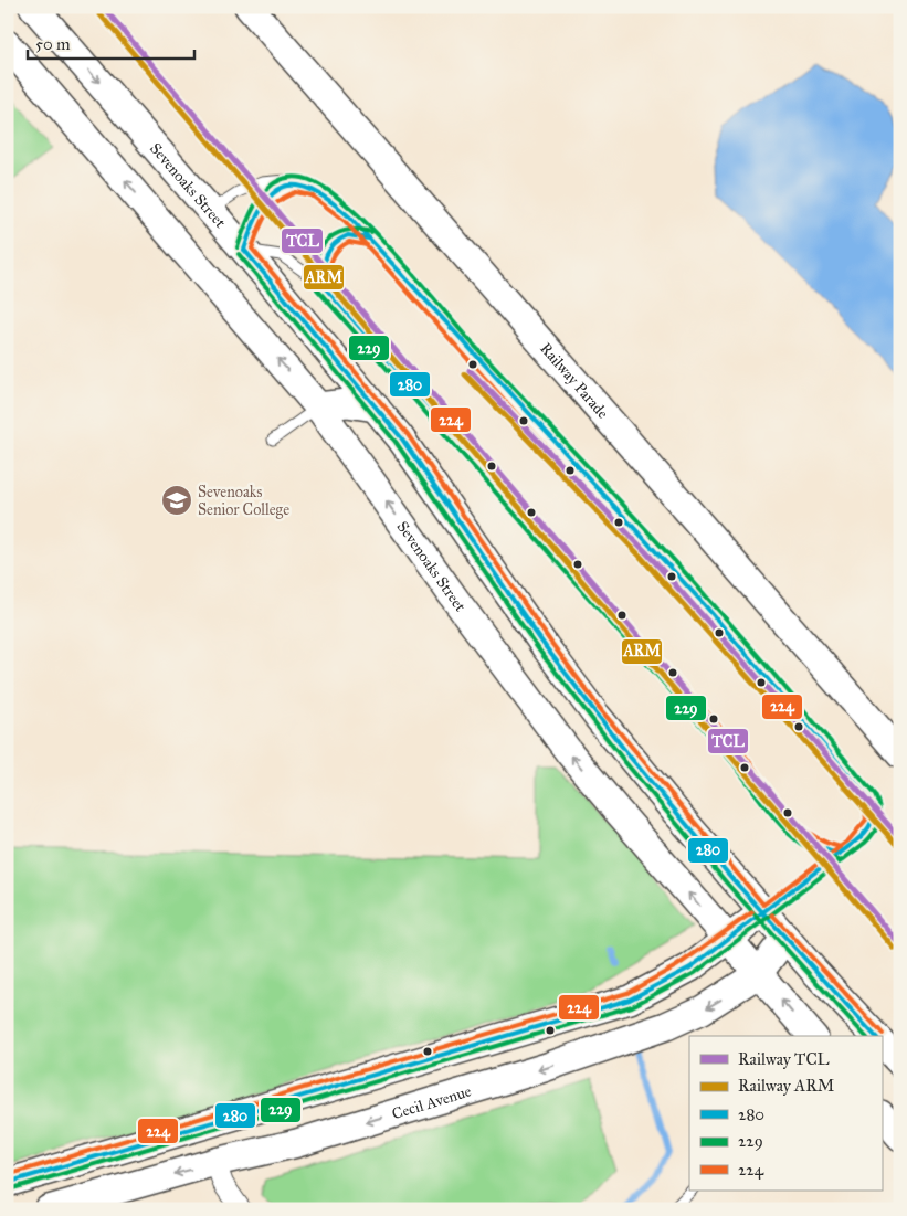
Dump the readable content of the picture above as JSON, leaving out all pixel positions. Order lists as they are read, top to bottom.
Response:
{
  "streets": {
    "main road": ["Sevenoaks Street", "Railway Parade", "Cecil Avenue"]
  },
  "crossings": [
    ["Sevenoaks Street", "Cecil Avenue"]
  ],
  "places": {
    "school or university": ["Sevenoaks Senior College"]
  },
  "lines": [
    "rail line TCL",
    "rail line ARM",
    "transit line 229",
    "transit line 280",
    "transit line 224"
  ],
  "legend": [
    "Railway TCL",
    "Railway ARM",
    "280",
    "229",
    "224"
  ],
  "scale_bar": "50 m"
}
